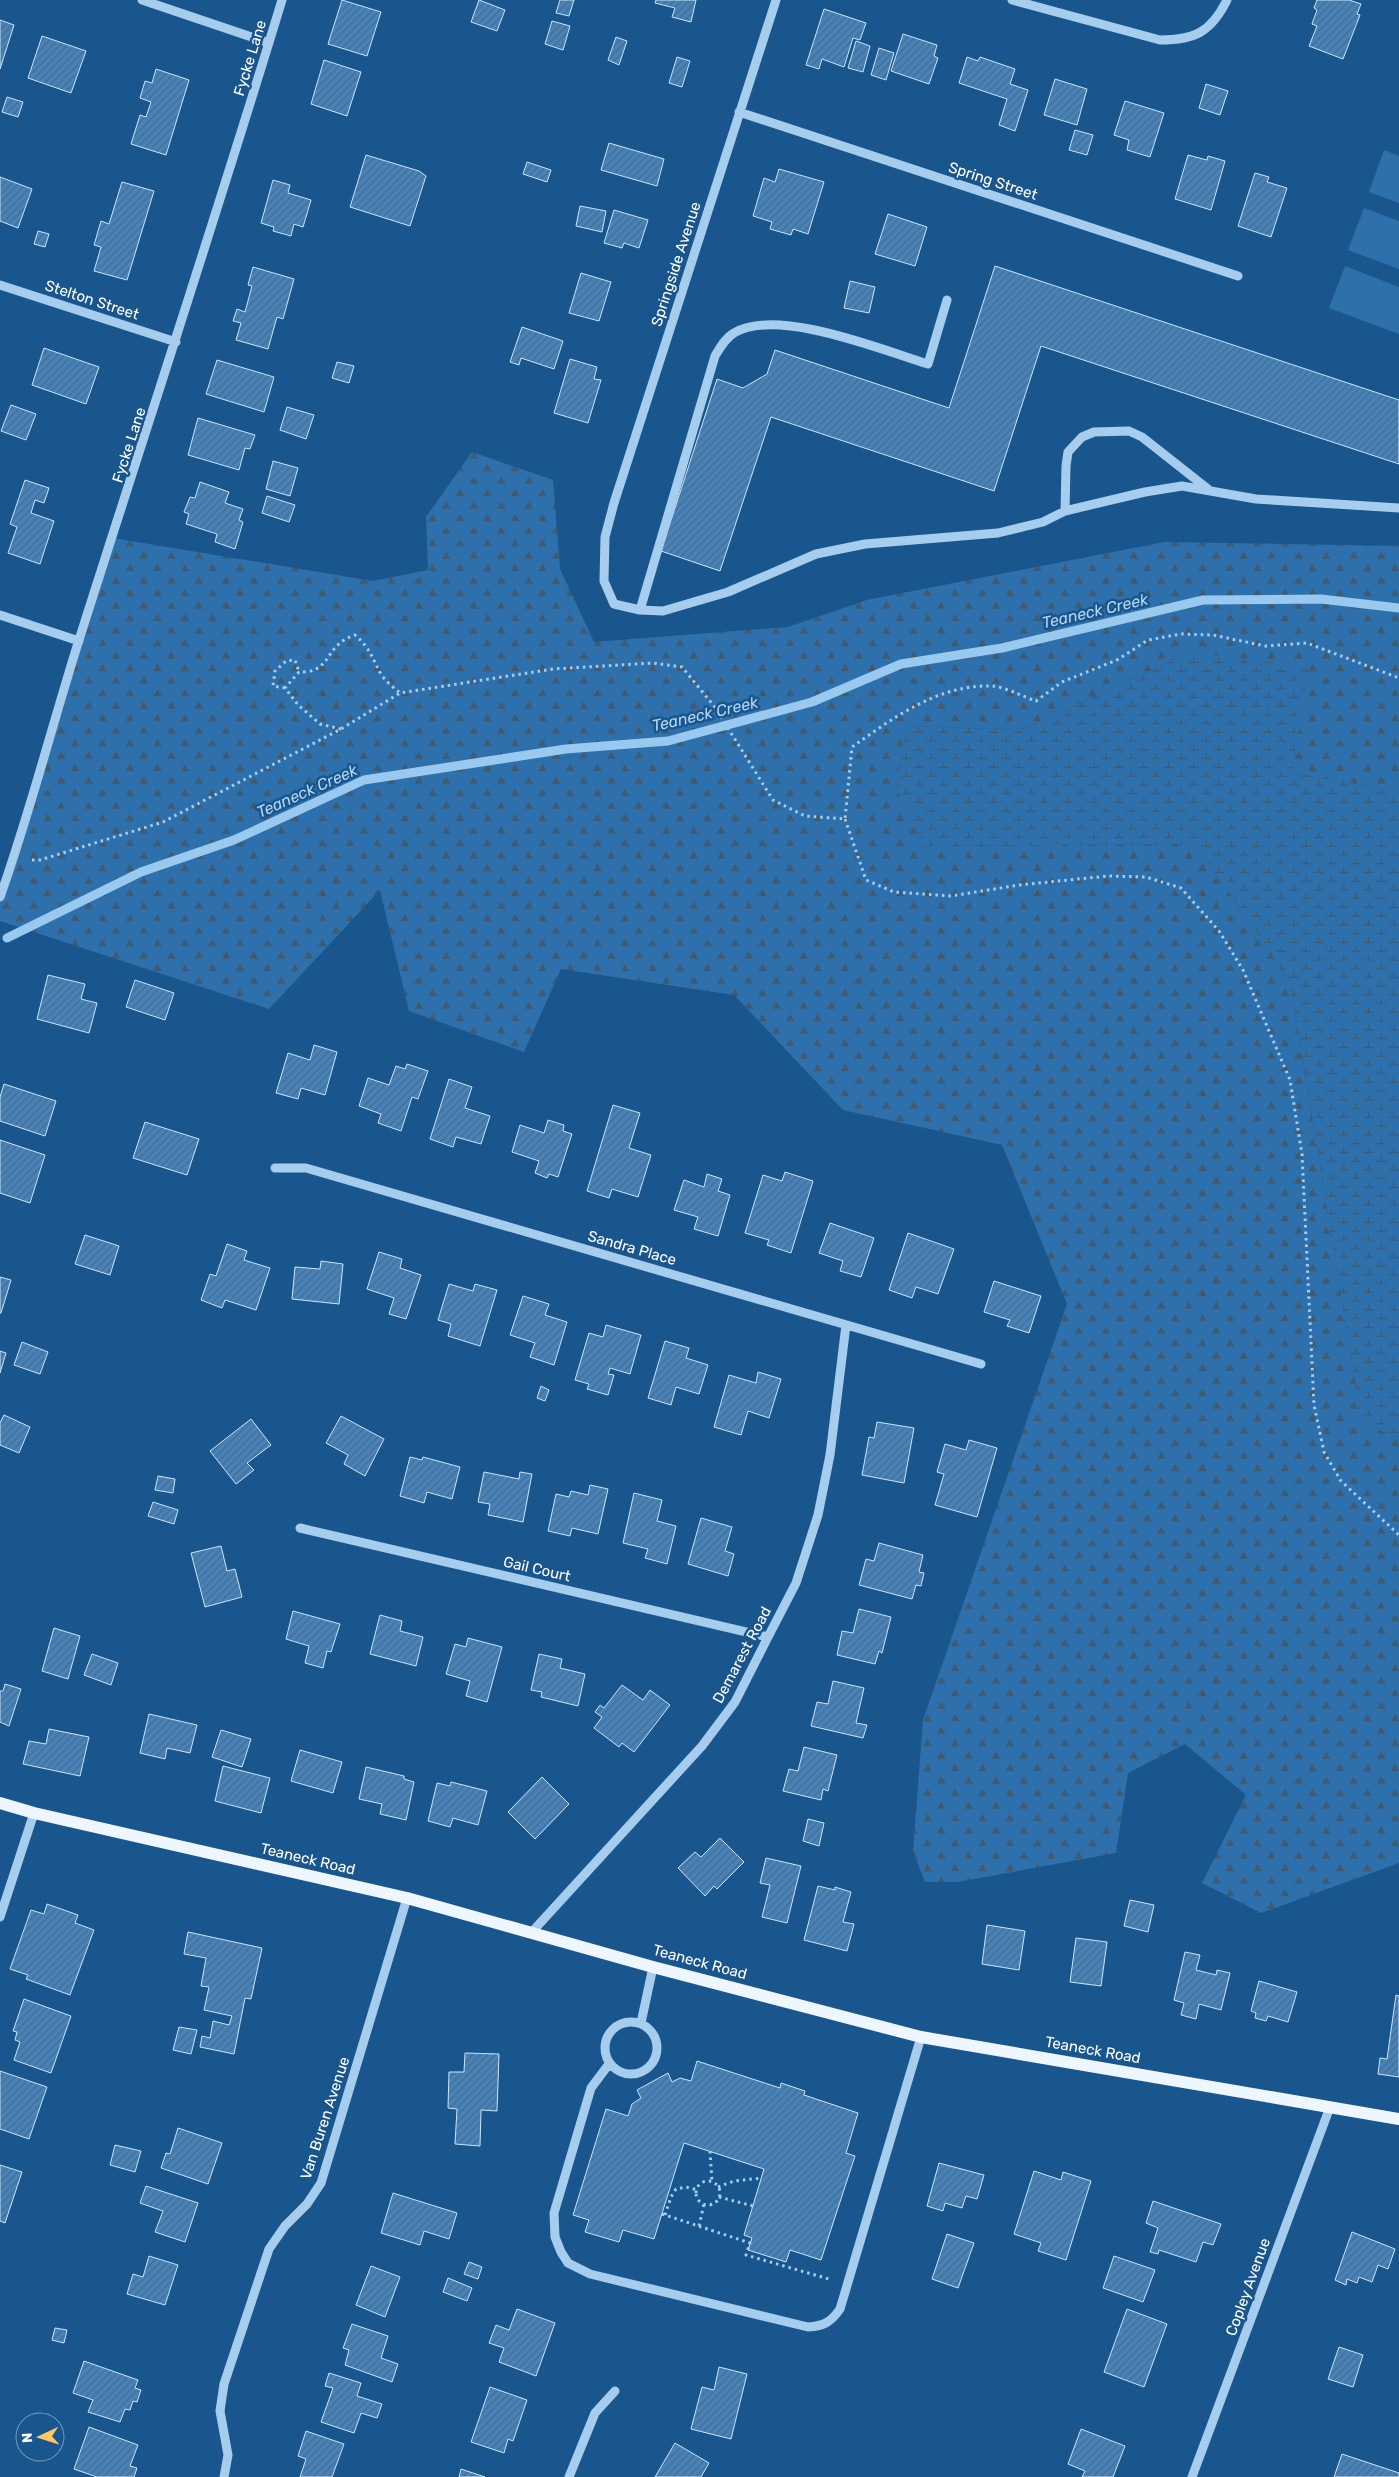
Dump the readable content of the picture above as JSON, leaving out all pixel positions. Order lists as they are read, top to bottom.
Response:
{
  "streets": {
    "main road": ["Teaneck Road"],
    "street": [
      "Fycke Lane",
      "Spring Street",
      "Springside Avenue",
      "Stelton Street",
      "Sandra Place",
      "Gail Court",
      "Demarest Road",
      "Van Buren Avenue",
      "Copley Avenue"
    ]
  },
  "crossings": [
    ["Fycke Lane", "Stelton Street"],
    ["Spring Street", "Springside Avenue"],
    ["Sandra Place", "Demarest Road"],
    ["Gail Court", "Demarest Road"],
    ["Demarest Road", "Teaneck Road"],
    ["Teaneck Road", "Van Buren Avenue"],
    ["Teaneck Road", "Copley Avenue"]
  ],
  "water": ["Teaneck Creek"],
  "north": "left"
}
